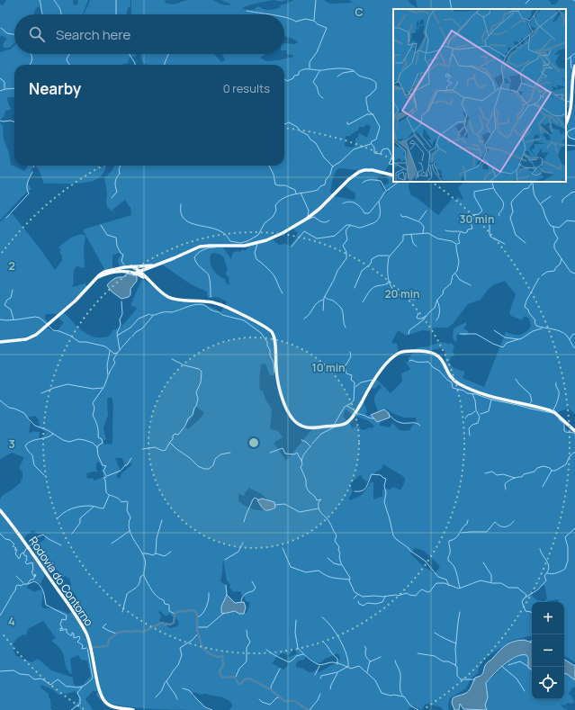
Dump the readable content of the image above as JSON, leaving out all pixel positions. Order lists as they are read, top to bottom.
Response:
{
  "streets": {
    "main road": ["Rodovia do Contorno"]
  },
  "page": {
    "search": "Search here",
    "heading": ["Nearby", "0 results"],
    "map_buttons": ["+", "−"]
  },
  "grid": {
    "columns": ["C"],
    "rows": ["2", "3", "4"]
  },
  "rings": ["30 min", "20 min", "10 min"]
}
